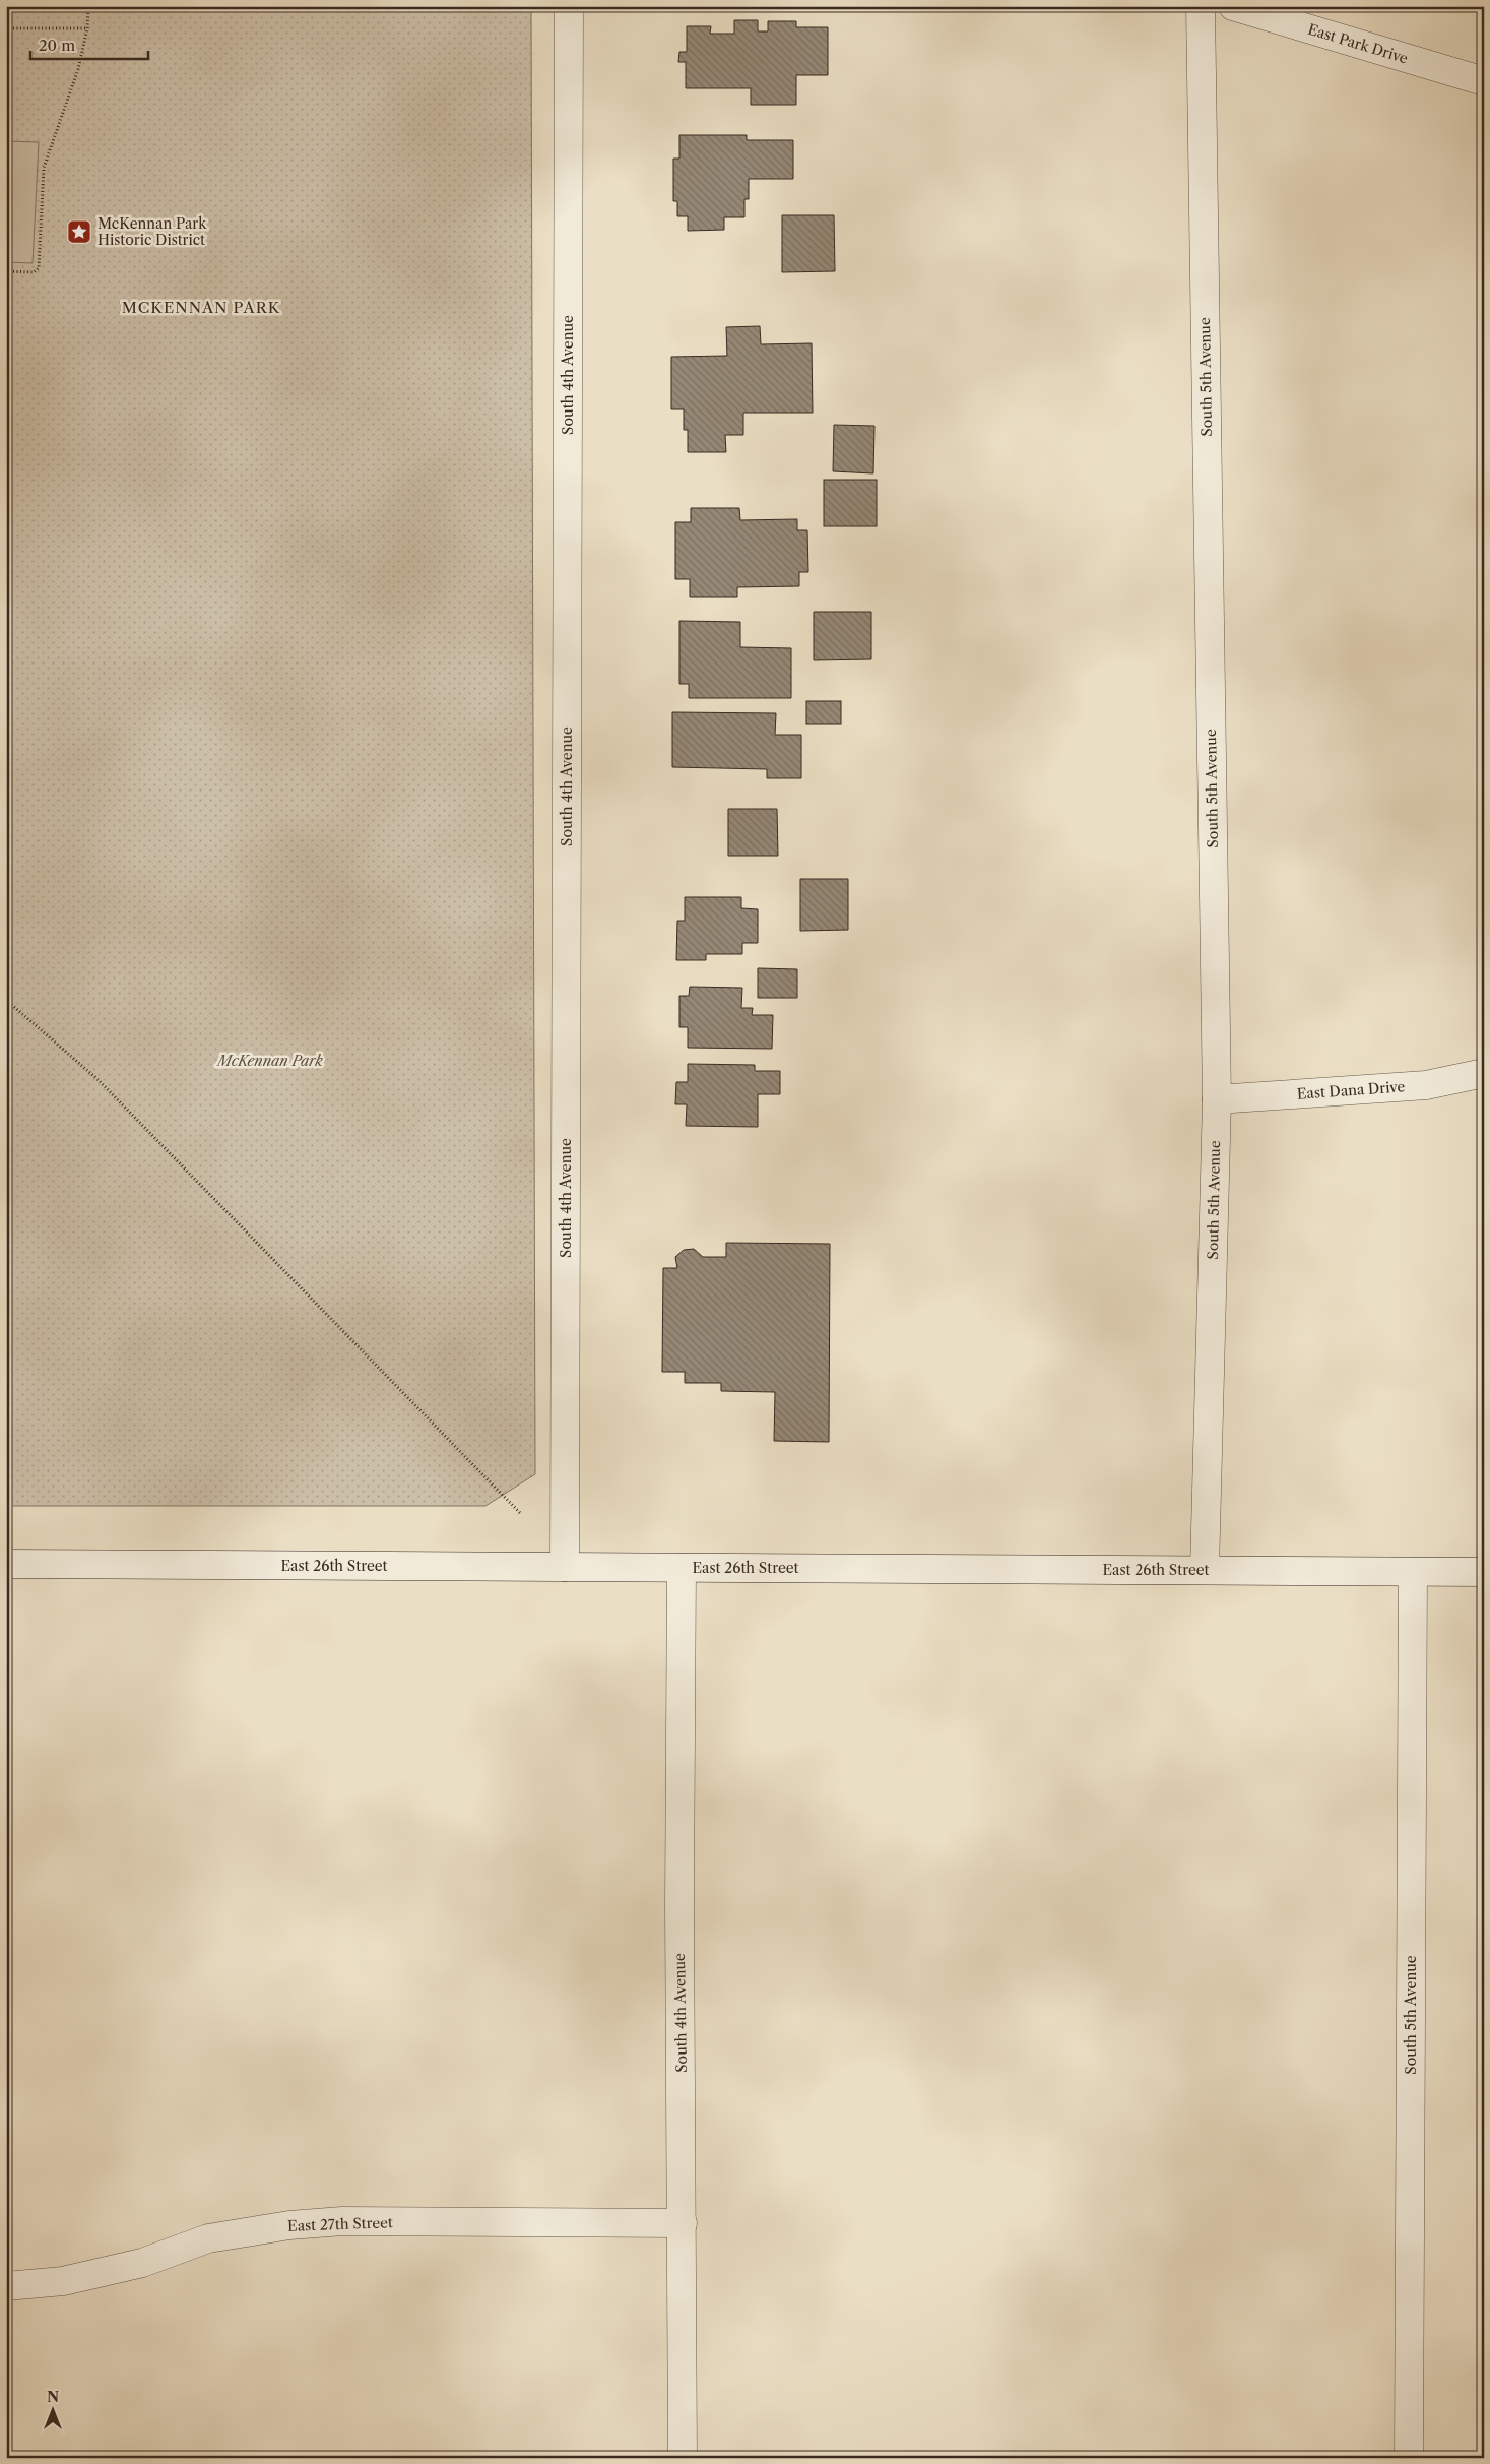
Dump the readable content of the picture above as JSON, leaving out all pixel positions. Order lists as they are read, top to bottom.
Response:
{
  "streets": {
    "street": [
      "East Park Drive",
      "South 4th Avenue",
      "South 5th Avenue",
      "East Dana Drive",
      "East 26th Street",
      "East 27th Street"
    ]
  },
  "crossings": [
    ["South 4th Avenue", "East 26th Street"],
    ["South 4th Avenue", "East 27th Street"],
    ["South 5th Avenue", "East Dana Drive"],
    ["South 5th Avenue", "East 26th Street"]
  ],
  "districts": ["MCKENNAN PARK"],
  "parks": ["McKennan Park"],
  "places": {
    "place": ["McKennan Park Historic District"]
  },
  "scale_bar": "20 m",
  "north": "top"
}
